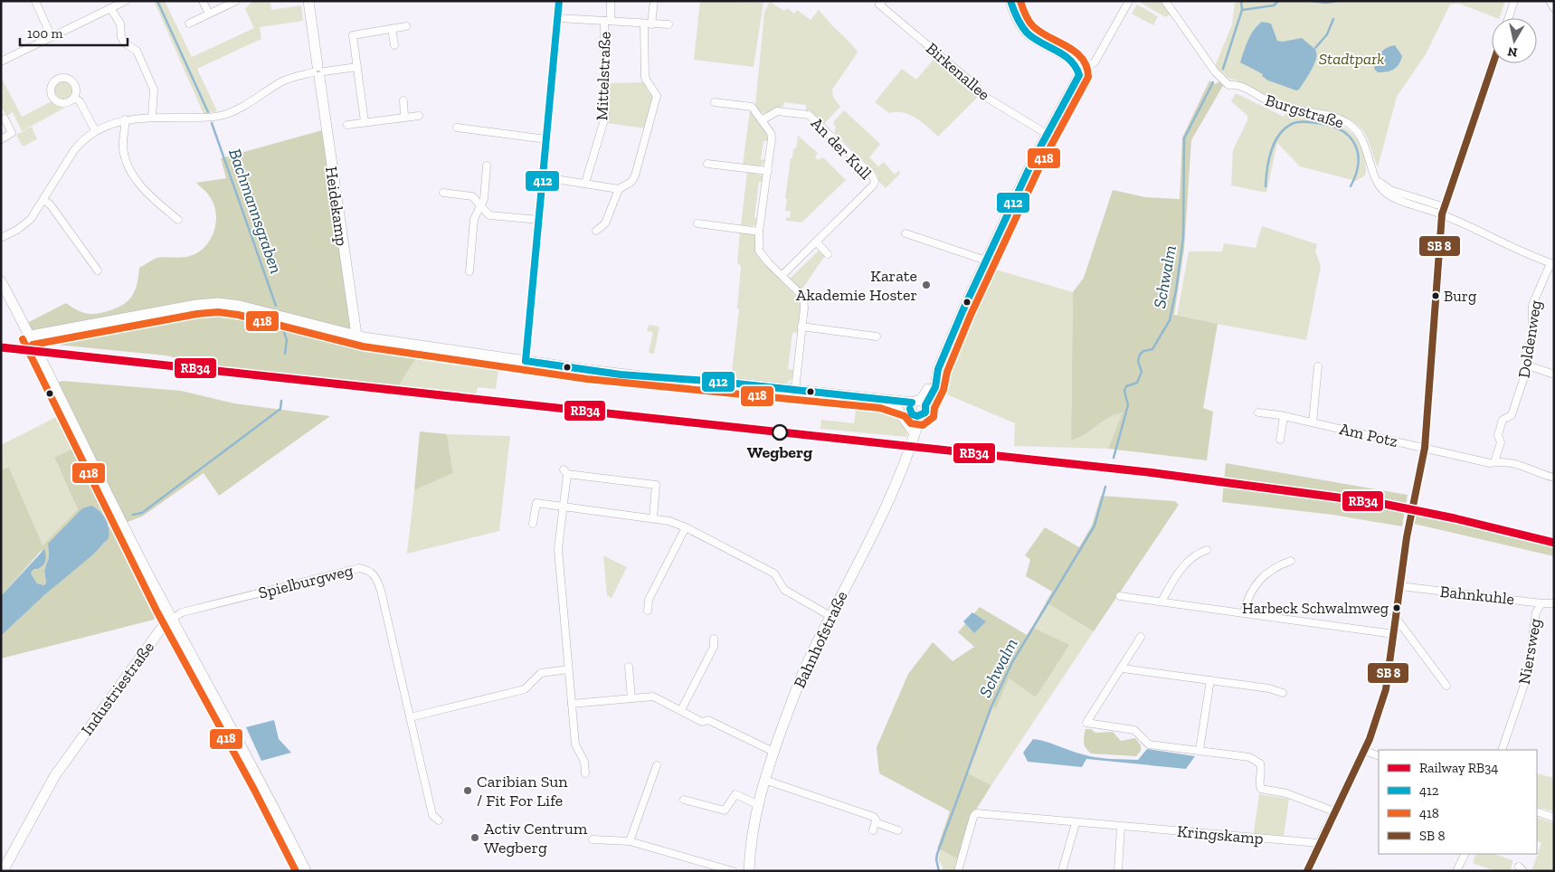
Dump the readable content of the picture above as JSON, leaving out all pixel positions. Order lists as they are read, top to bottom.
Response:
{
  "streets": {
    "street": [
      "Birkenallee",
      "Mittelstraße",
      "Burgstraße",
      "An der Kull",
      "Heidekamp",
      "Doldenweg",
      "Am Potz",
      "Spielburgweg",
      "Bahnkuhle",
      "Bahnhofstraße",
      "Niersweg",
      "Industriestraße",
      "Kringskamp"
    ]
  },
  "crossings": [
    ["Birkenallee", "Bahnhofstraße"],
    ["Burgstraße", "Doldenweg"],
    ["Doldenweg", "Am Potz"],
    ["Spielburgweg", "Industriestraße"],
    ["Bahnkuhle", "Niersweg"]
  ],
  "water": ["Bachmannsgraben", "Schwalm"],
  "parks": ["Stadtpark"],
  "places": [
    "Karate Akademie Hoster",
    "Burg",
    "Wegberg",
    "Harbeck Schwalmweg",
    "Caribian Sun / Fit For Life",
    "Activ Centrum Wegberg"
  ],
  "lines": ["transit line 412", "transit line 418", "rail line RB34"],
  "legend": [
    "Railway RB34",
    "412",
    "418",
    "SB 8"
  ],
  "scale_bar": "100 m",
  "north": "bottom"
}
